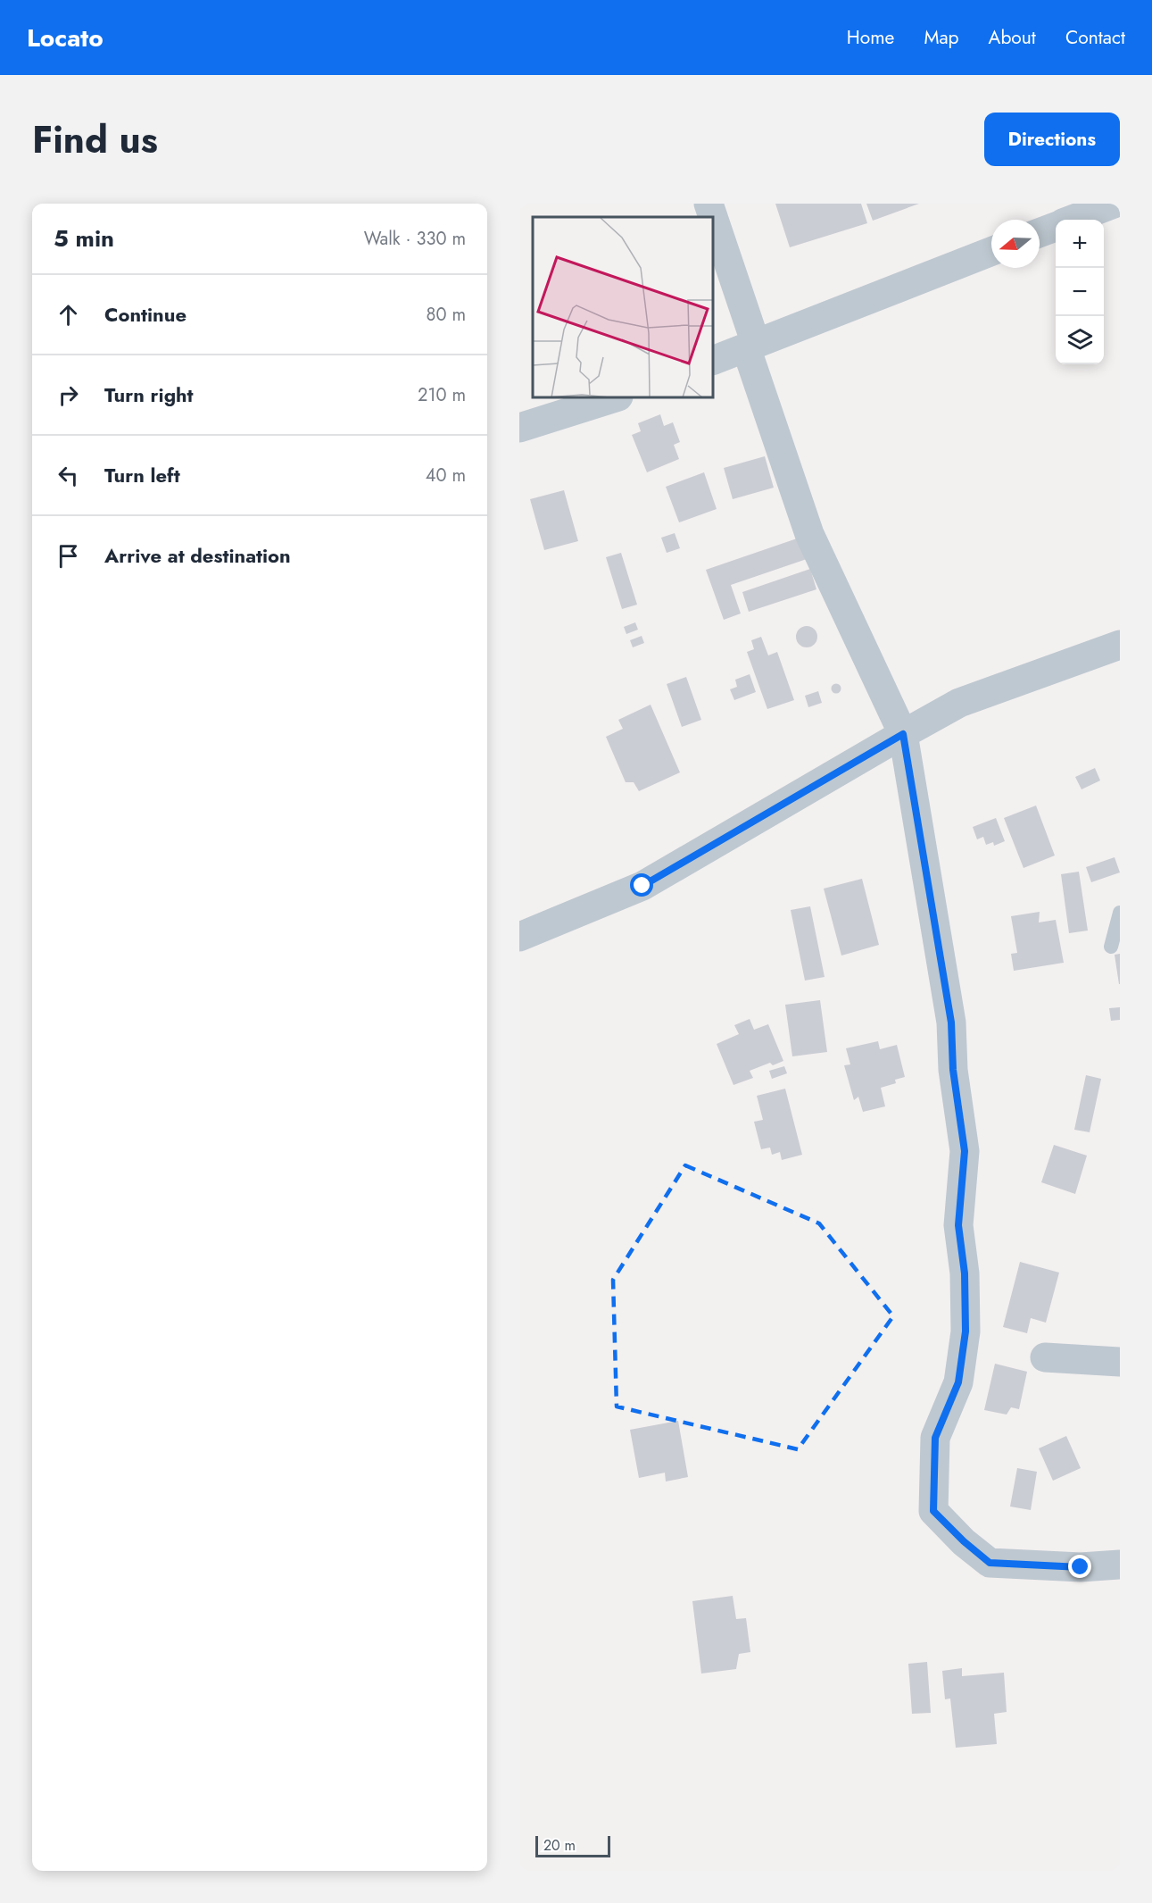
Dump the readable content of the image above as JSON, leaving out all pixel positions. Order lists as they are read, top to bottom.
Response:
{
  "scale_bar": "20 m",
  "north": "left",
  "page": {
    "header": "Locato",
    "nav": [
      "Home",
      "Map",
      "About",
      "Contact"
    ],
    "title": "Find us",
    "buttons": "Directions",
    "heading": ["5 min", "Walk · 330 m"],
    "map_buttons": ["+", "−"],
    "list": [
      ["Continue", "80 m"],
      ["Turn right", "210 m"],
      ["Turn left", "40 m"],
      "Arrive at destination"
    ],
    "scale": "20 m"
  }
}
